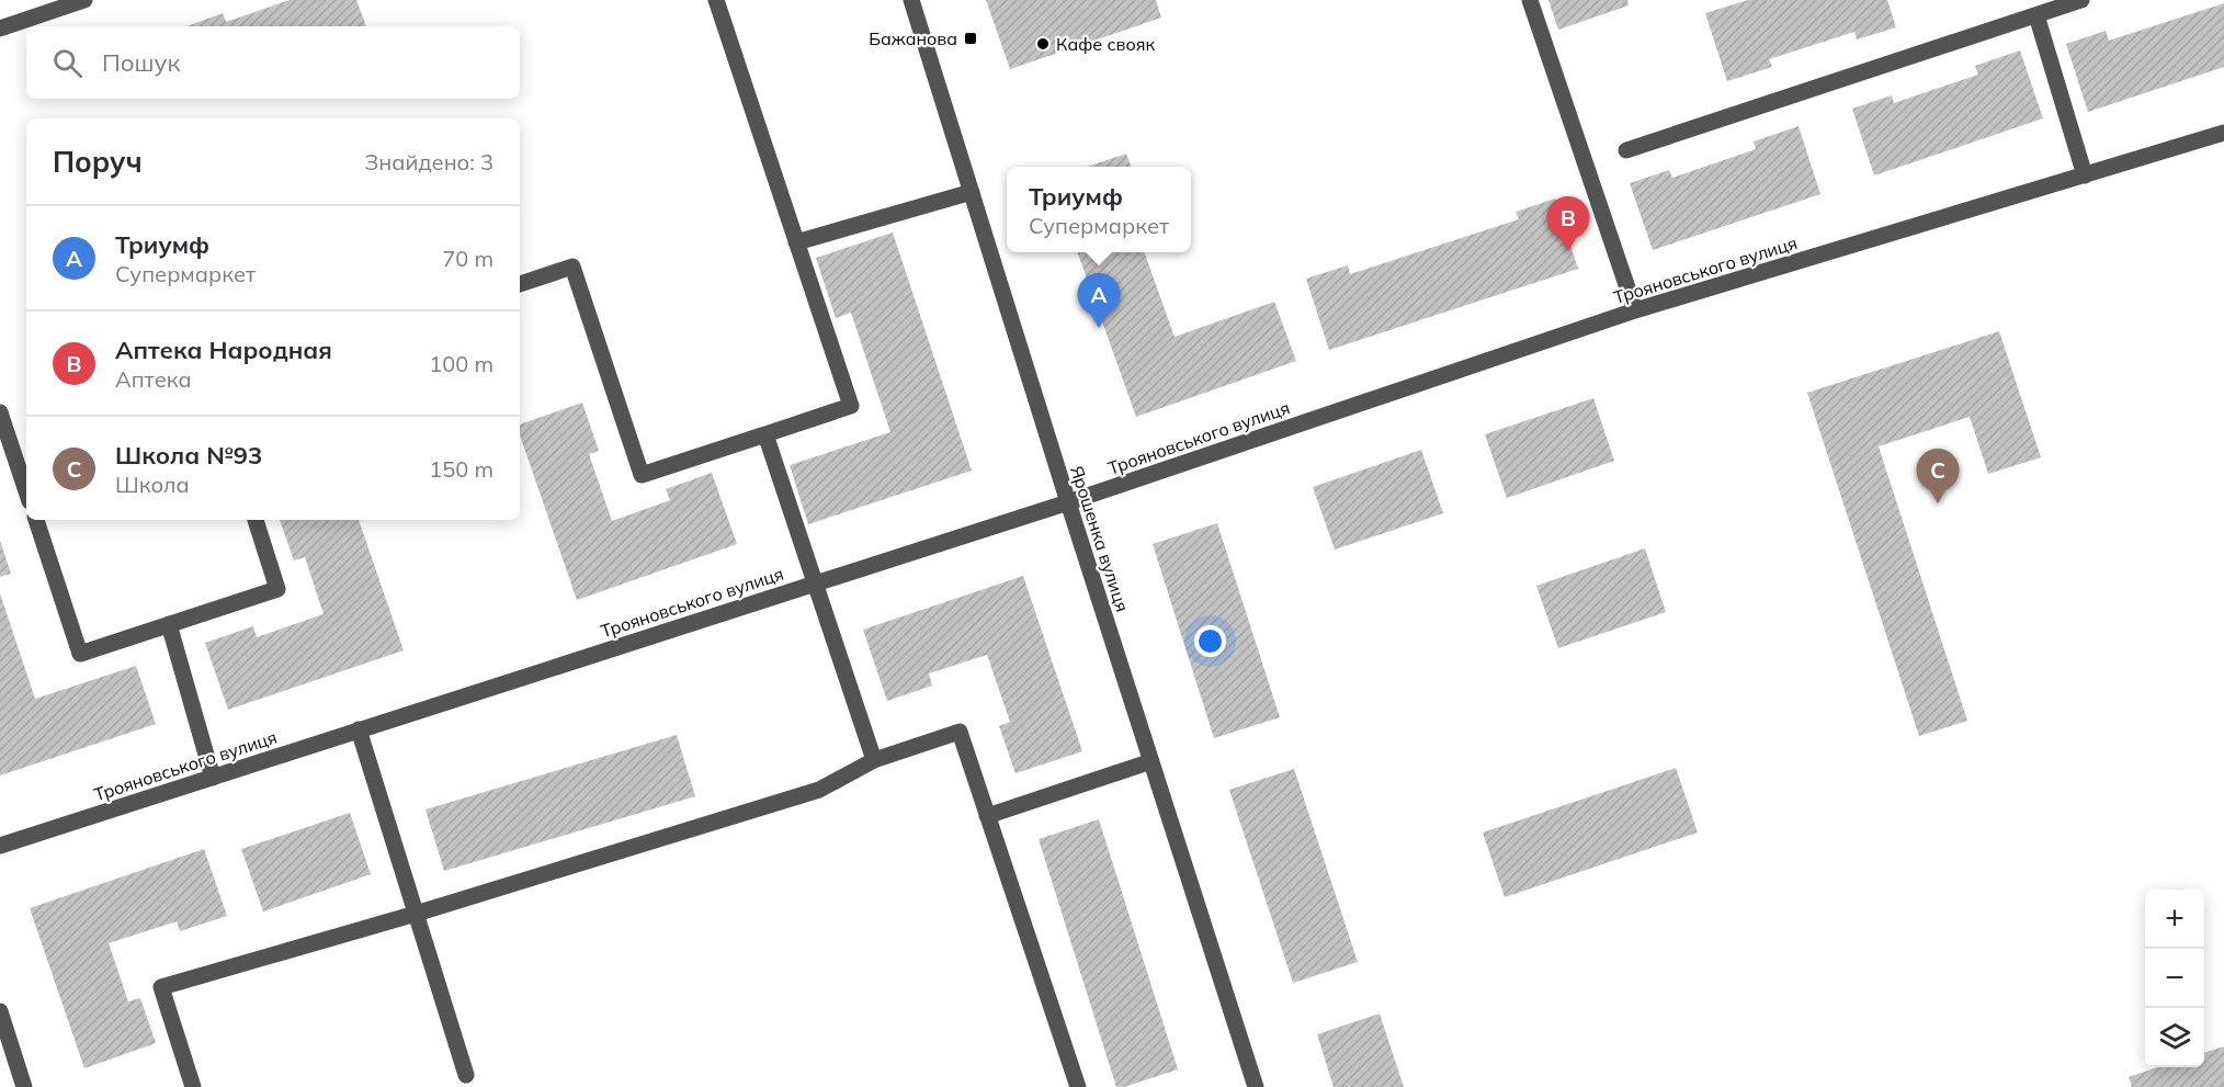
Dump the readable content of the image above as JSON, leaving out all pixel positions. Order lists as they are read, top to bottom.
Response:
{
  "streets": {
    "street": ["Трояновського вулиця", "Ярошенка вулиця"]
  },
  "crossings": [
    ["Трояновського вулиця", "Ярошенка вулиця"]
  ],
  "places": {
    "transit": ["Бажанова"],
    "other": ["Кафе свояк"]
  },
  "page": {
    "search": "Пошук",
    "heading": ["Поруч", "Знайдено: 3"],
    "popup": ["Триумф", "Супермаркет"],
    "pins": ["B", "A", "C"],
    "list": [
      {
        "mark": "A",
        "name": "Триумф",
        "note": "Супермаркет",
        "value": "70 m"
      },
      {
        "mark": "B",
        "name": "Аптека Народная",
        "note": "Аптека",
        "value": "100 m"
      },
      {
        "mark": "C",
        "name": "Школа №93",
        "note": "Школа",
        "value": "150 m"
      }
    ],
    "map_buttons": ["+", "−"]
  }
}
